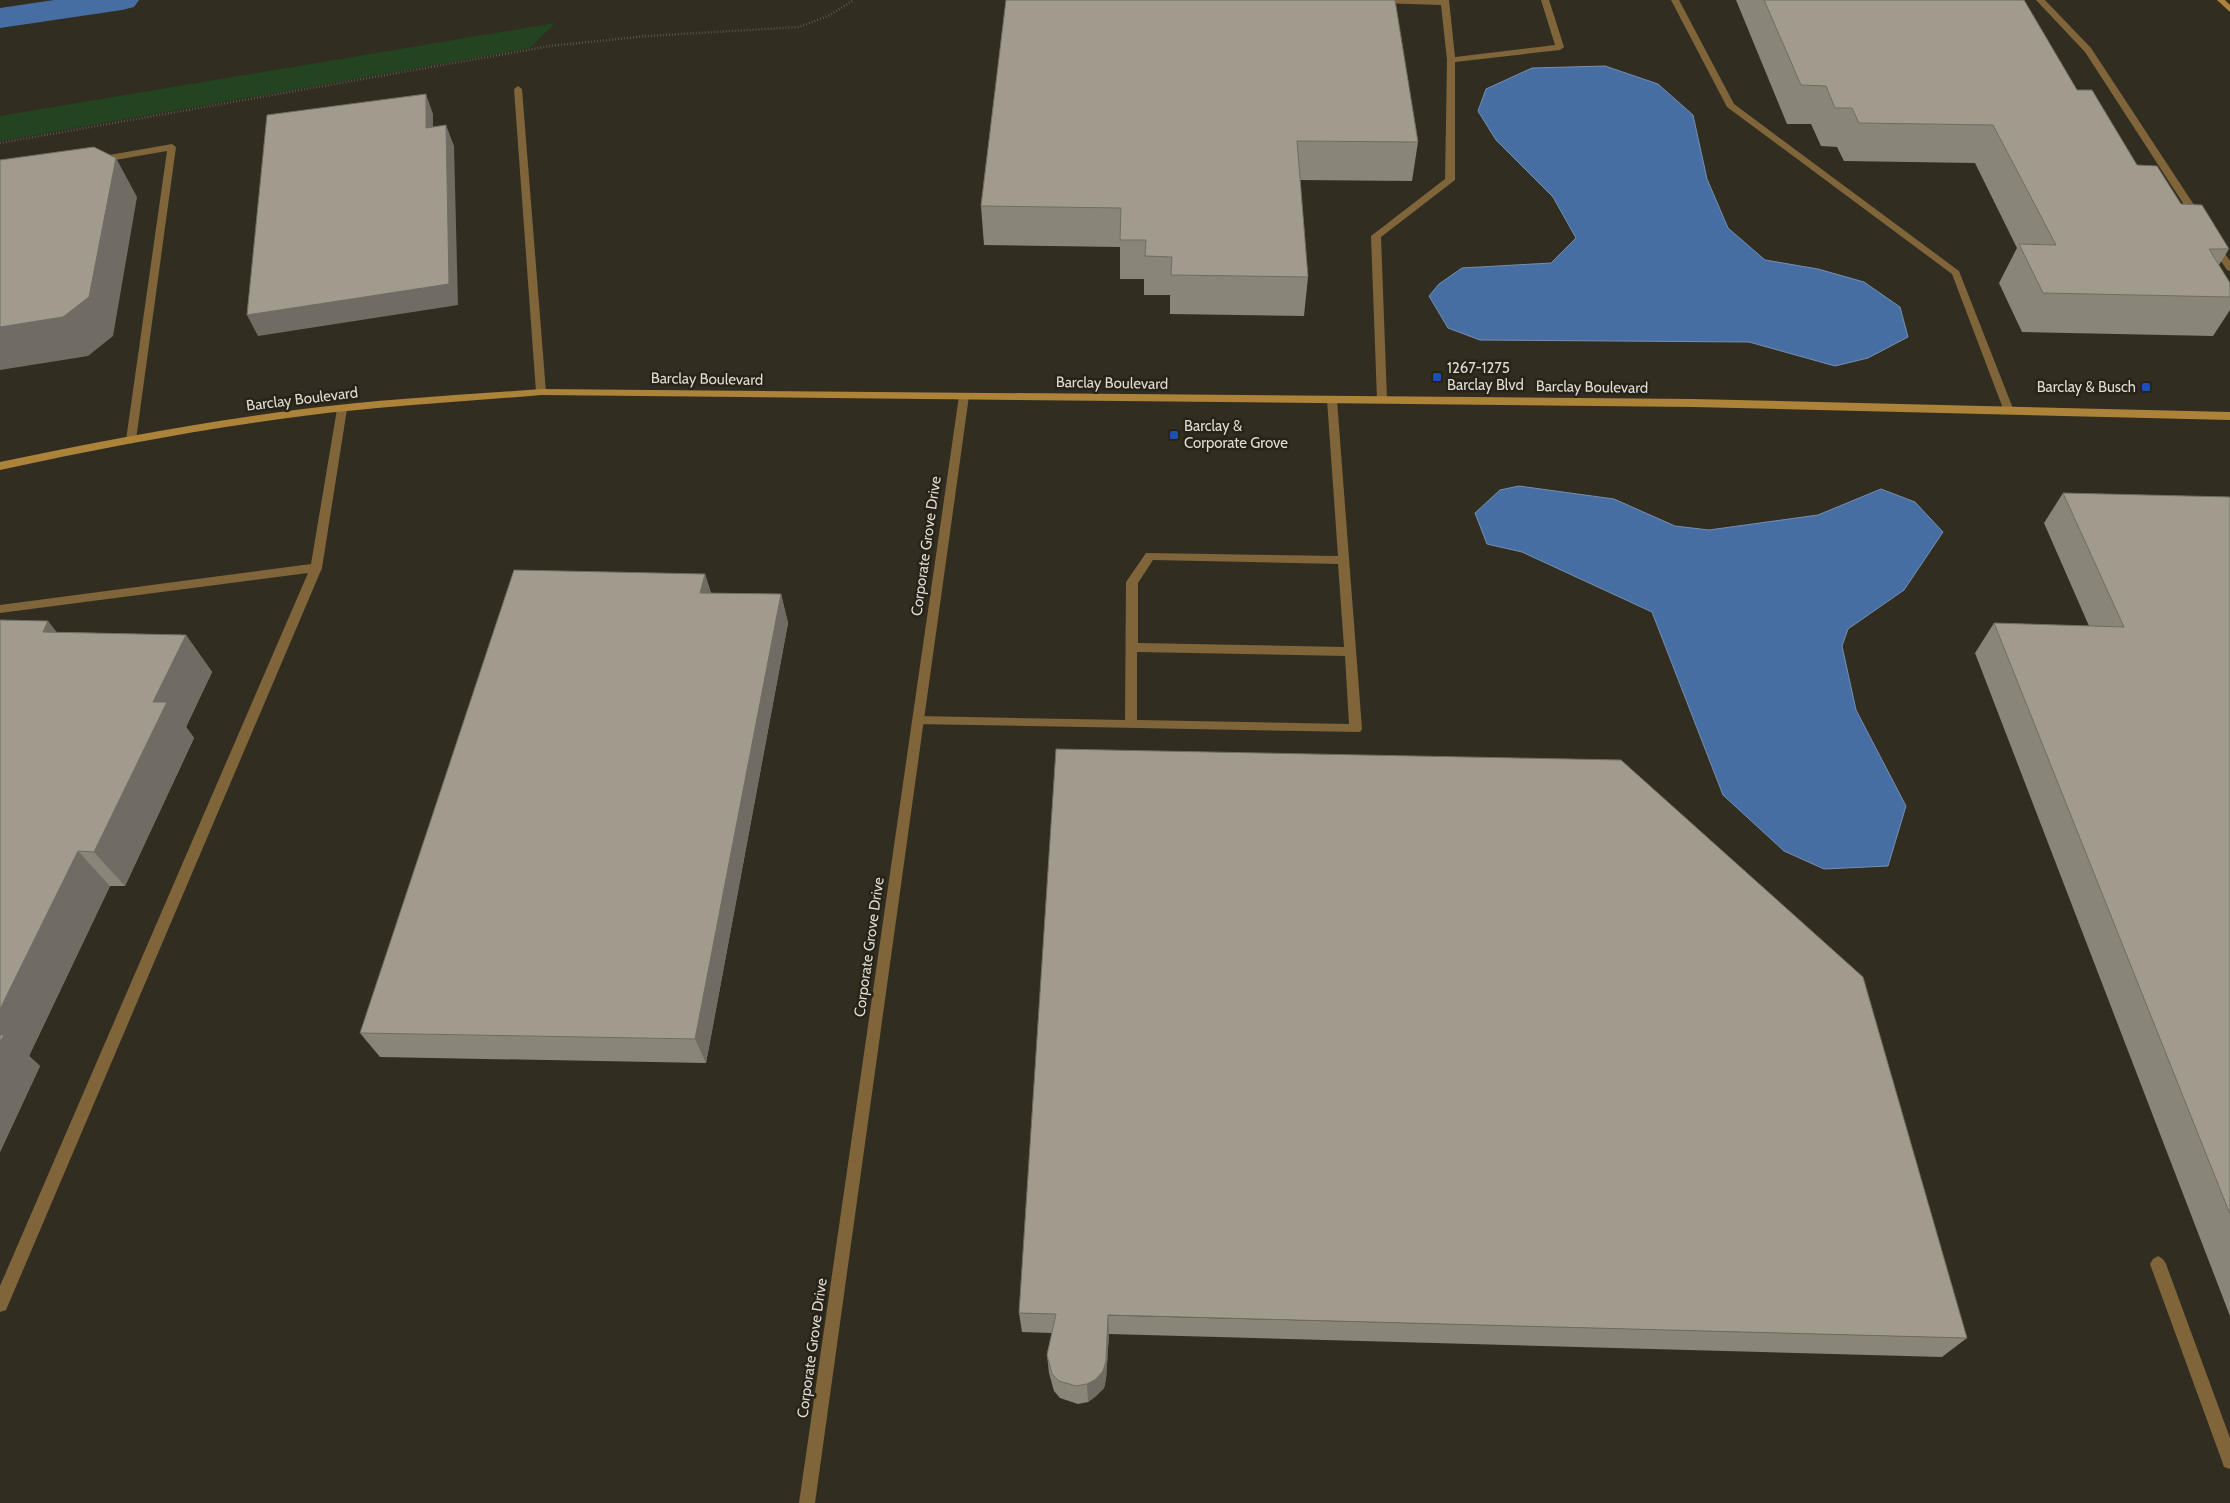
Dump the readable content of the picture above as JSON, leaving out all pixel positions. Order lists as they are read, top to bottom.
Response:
{
  "streets": {
    "street": ["Barclay Boulevard", "Corporate Grove Drive"]
  },
  "crossings": [
    ["Barclay Boulevard", "Corporate Grove Drive"]
  ],
  "places": {
    "transit": ["1267-1275 Barclay Blvd", "Barclay & Busch", "Barclay & Corporate Grove"]
  }
}
